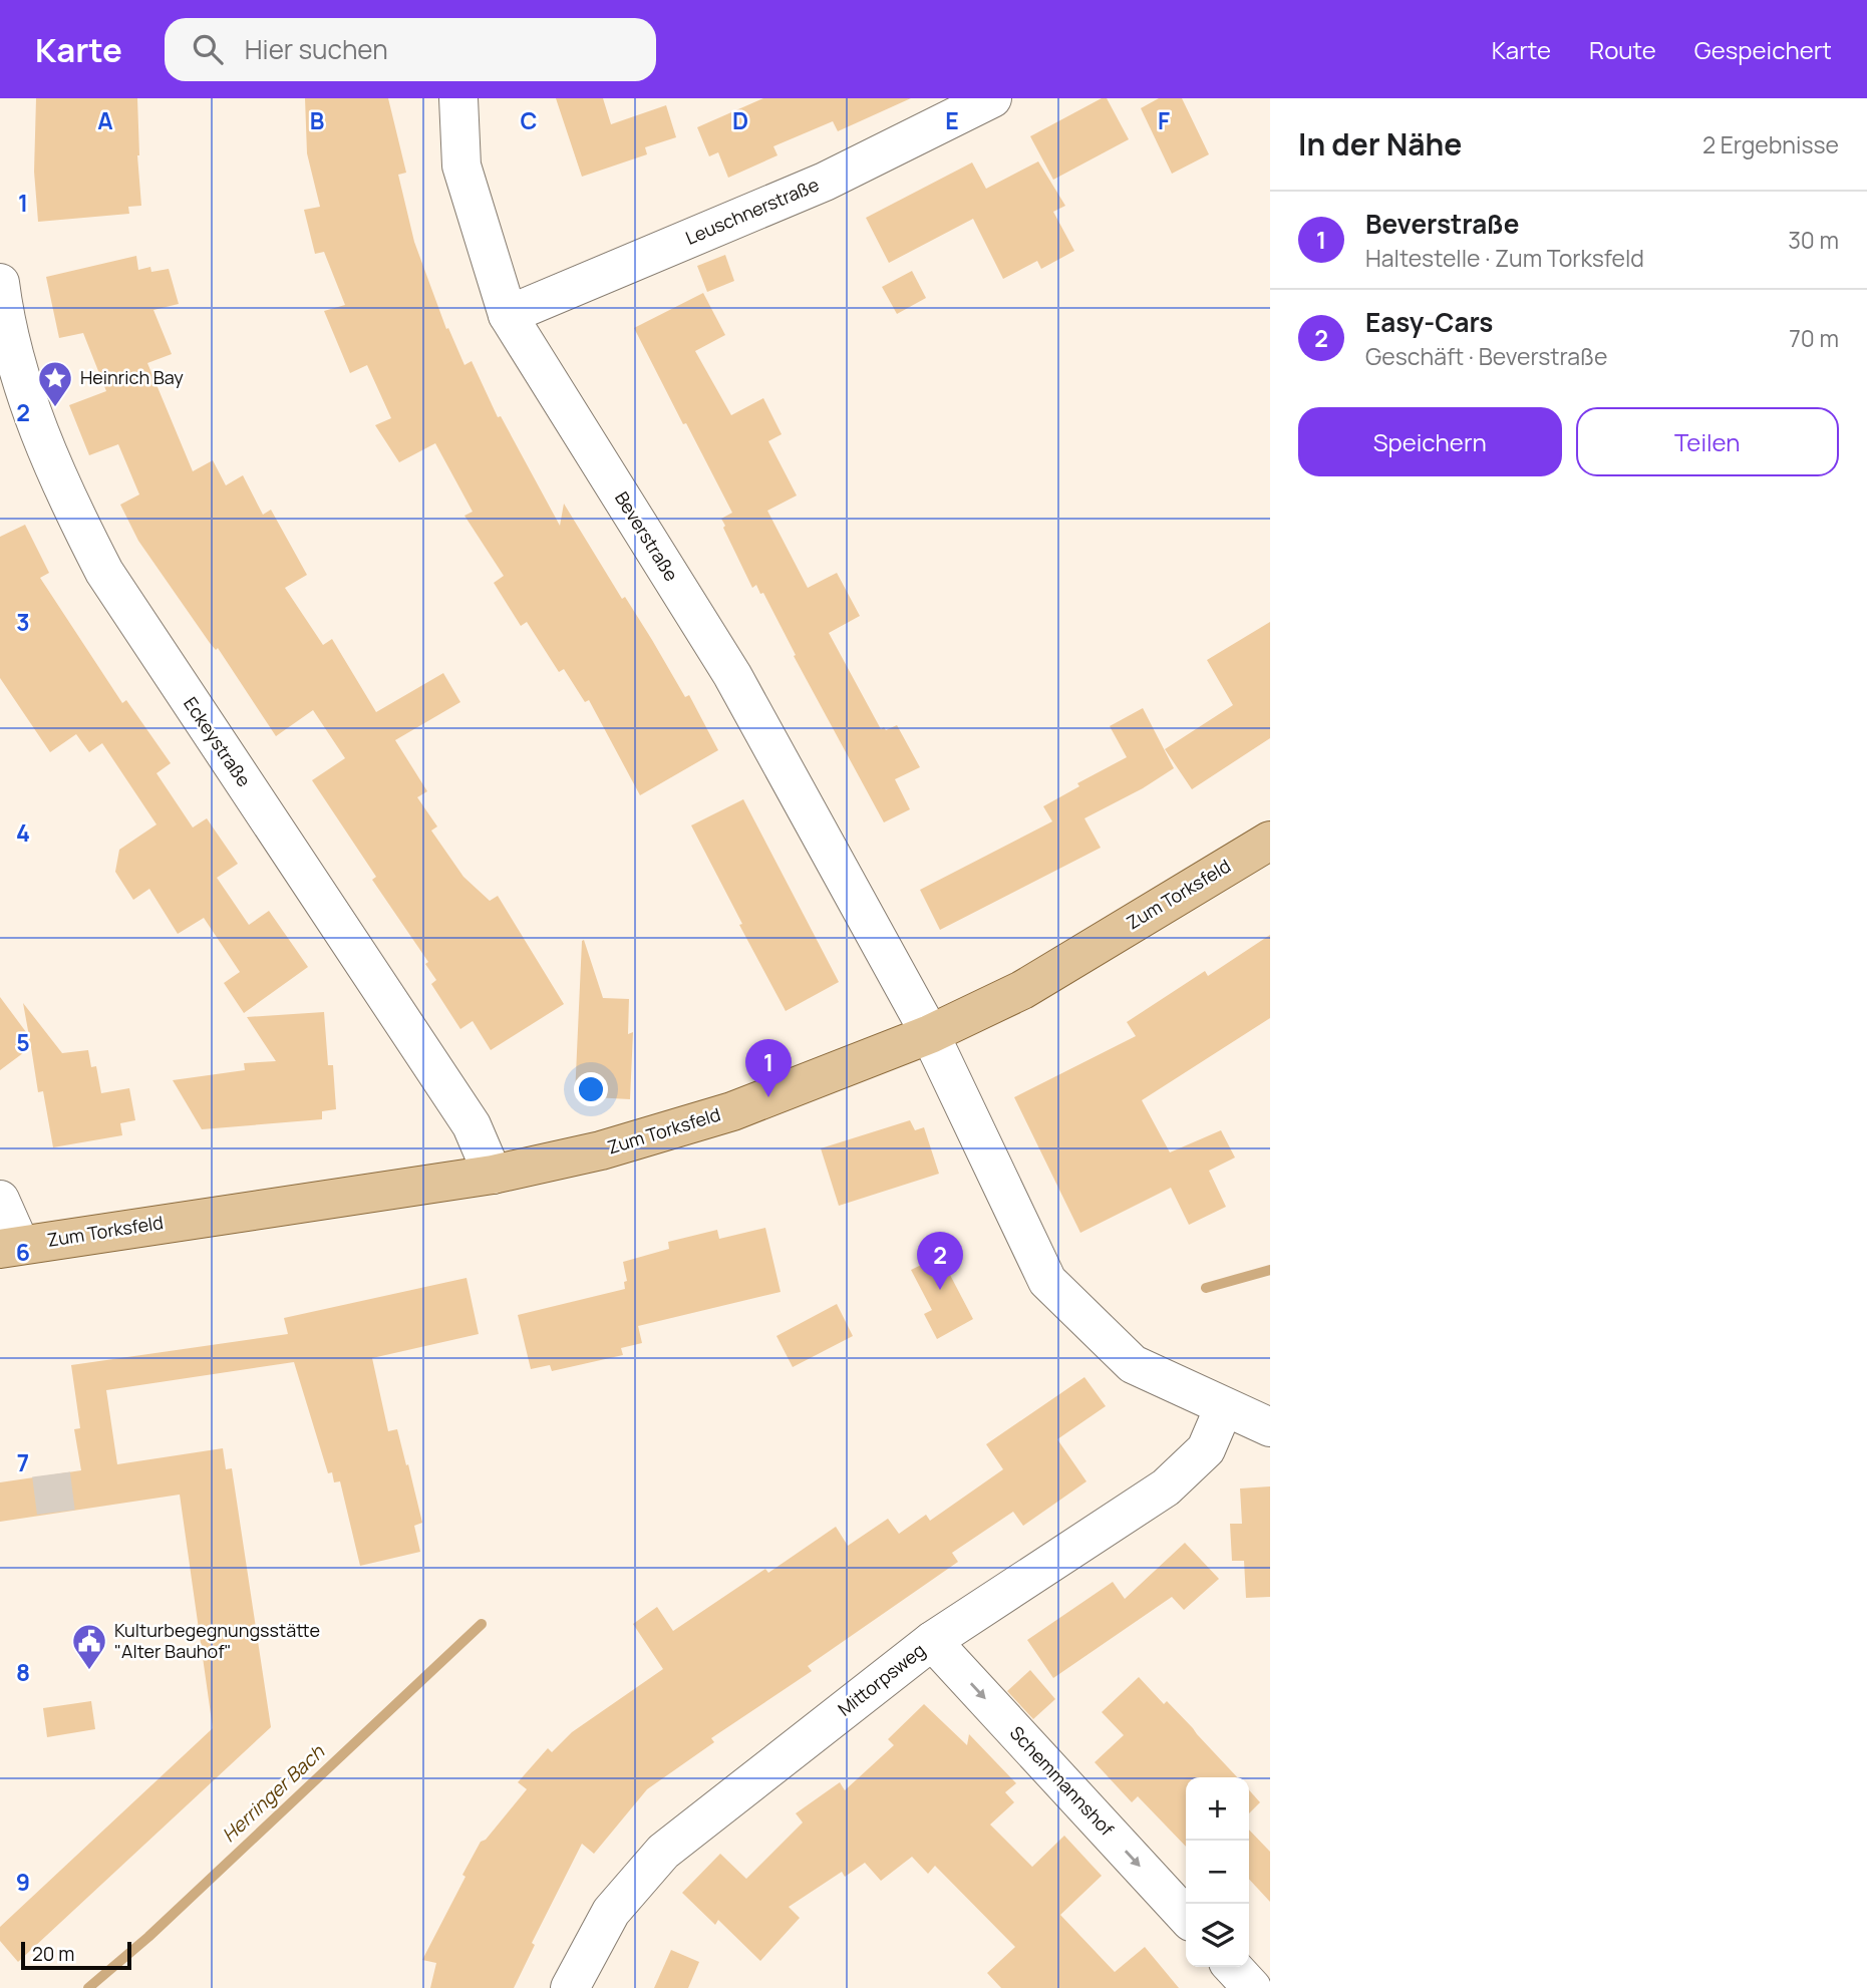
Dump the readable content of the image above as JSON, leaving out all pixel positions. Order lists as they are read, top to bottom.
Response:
{
  "streets": {
    "main road": ["Zum Torksfeld"],
    "street": [
      "Leuschnerstraße",
      "Beverstraße",
      "Eckeystraße",
      "Mittorpsweg",
      "Schemmannshof"
    ]
  },
  "crossings": [
    ["Leuschnerstraße", "Beverstraße"],
    ["Beverstraße", "Zum Torksfeld"],
    ["Beverstraße", "Mittorpsweg"],
    ["Eckeystraße", "Zum Torksfeld"],
    ["Mittorpsweg", "Schemmannshof"]
  ],
  "one_way": ["Schemmannshof"],
  "water": ["Herringer Bach"],
  "places": {
    "place": ["Heinrich Bay"],
    "public building": ["Kulturbegegnungsstätte \"Alter Bauhof\""]
  },
  "scale_bar": "20 m",
  "page": {
    "header": "Karte",
    "search": "Hier suchen",
    "nav": ["Karte", "Route", "Gespeichert"],
    "heading": ["In der Nähe", "2 Ergebnisse"],
    "list": [
      {
        "mark": "1",
        "name": "Beverstraße",
        "note": "Haltestelle · Zum Torksfeld",
        "value": "30 m"
      },
      {
        "mark": "2",
        "name": "Easy-Cars",
        "note": "Geschäft · Beverstraße",
        "value": "70 m"
      }
    ],
    "buttons": ["Speichern", "Teilen"],
    "pins": ["1", "2"],
    "map_buttons": ["+", "−"],
    "scale": "20 m"
  },
  "grid": {
    "columns": [
      "A",
      "B",
      "C",
      "D",
      "E",
      "F"
    ],
    "rows": [
      "1",
      "2",
      "3",
      "4",
      "5",
      "6",
      "7",
      "8",
      "9"
    ]
  }
}
